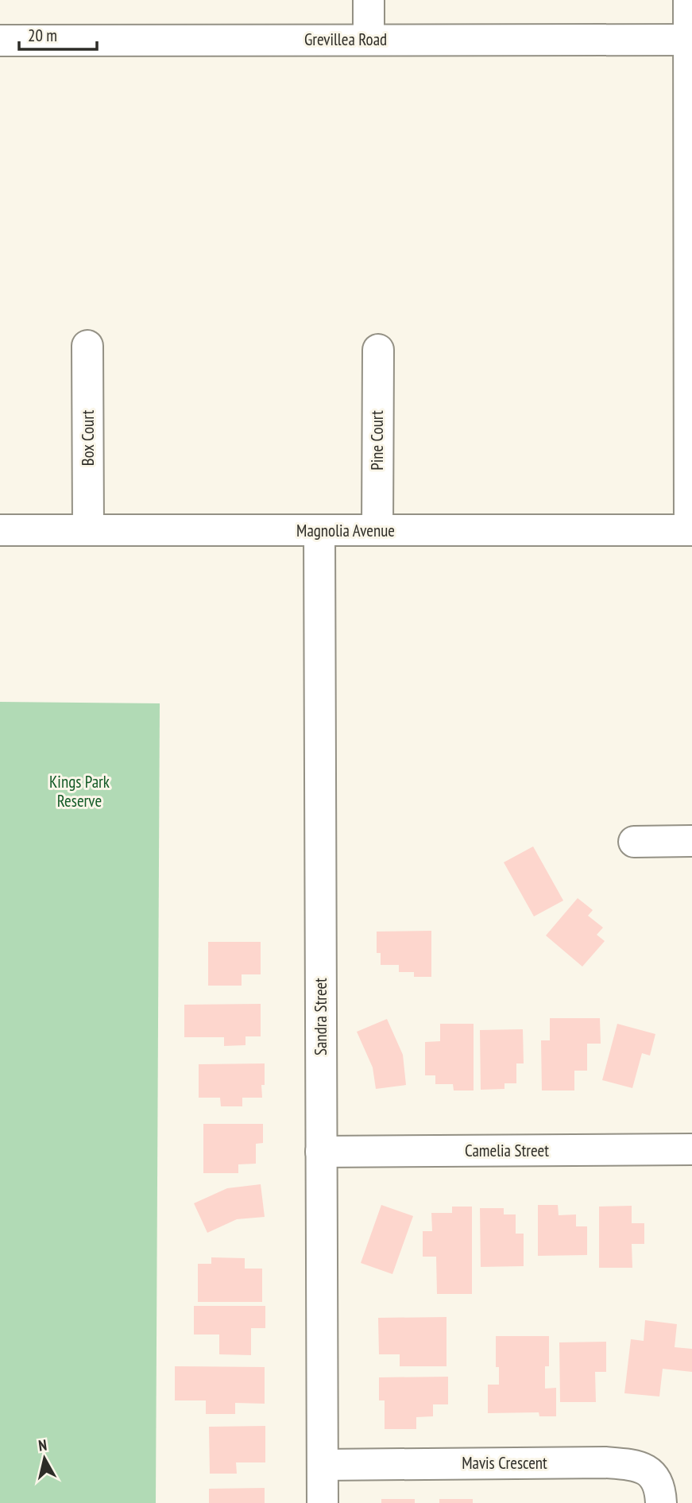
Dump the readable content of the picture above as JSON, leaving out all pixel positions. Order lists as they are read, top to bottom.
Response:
{
  "streets": {
    "street": [
      "Grevillea Road",
      "Box Court",
      "Pine Court",
      "Magnolia Avenue",
      "Sandra Street",
      "Camelia Street",
      "Mavis Crescent"
    ]
  },
  "crossings": [
    ["Box Court", "Magnolia Avenue"],
    ["Pine Court", "Magnolia Avenue"],
    ["Magnolia Avenue", "Sandra Street"],
    ["Sandra Street", "Camelia Street"],
    ["Sandra Street", "Mavis Crescent"]
  ],
  "parks": ["Kings Park Reserve"],
  "scale_bar": "20 m",
  "north": "top"
}
